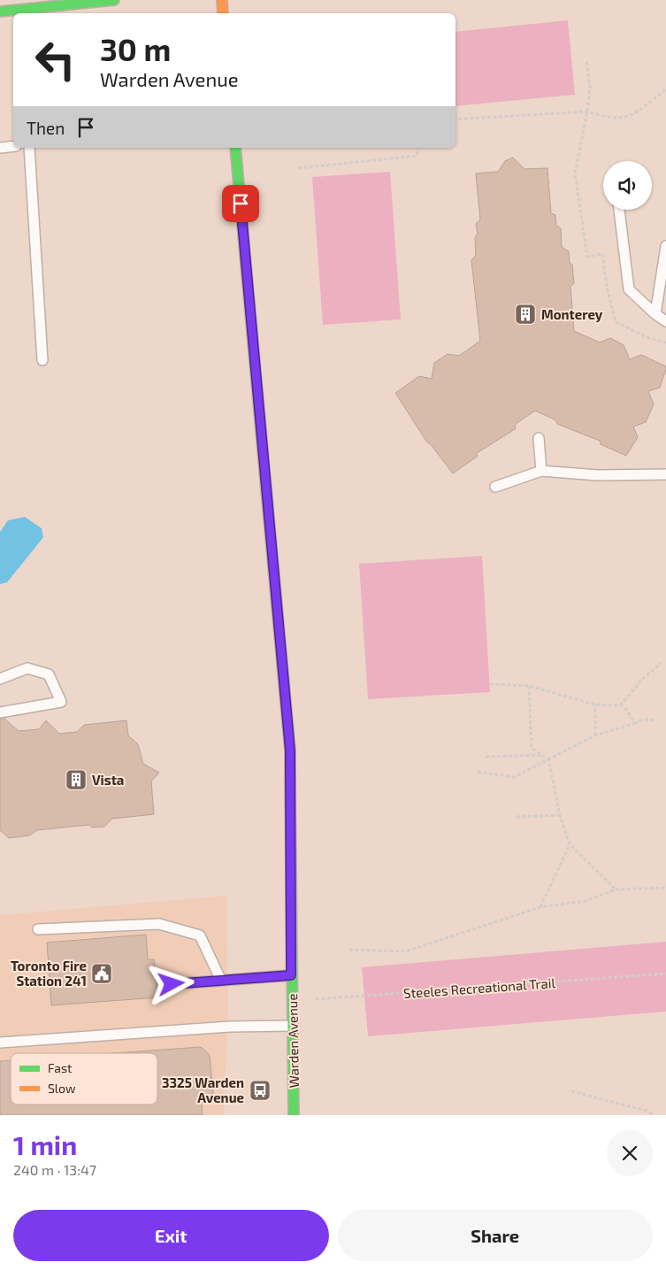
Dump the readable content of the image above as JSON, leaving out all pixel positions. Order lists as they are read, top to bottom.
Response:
{
  "streets": {
    "main road": ["Warden Avenue"],
    "path": ["Steeles Recreational Trail"]
  },
  "crossings": [
    ["Steeles Recreational Trail", "Warden Avenue"]
  ],
  "places": {
    "building": ["Monterey", "Vista"],
    "public building": ["Toronto Fire Station 241"],
    "bus stop": ["3325 Warden Avenue"]
  },
  "legend": ["Fast", "Slow"],
  "page": {
    "turn": ["30 m", "Warden Avenue"],
    "then": "Then",
    "heading": ["1 min", "240 m · 13:47"],
    "buttons": ["Exit", "Share"]
  }
}
